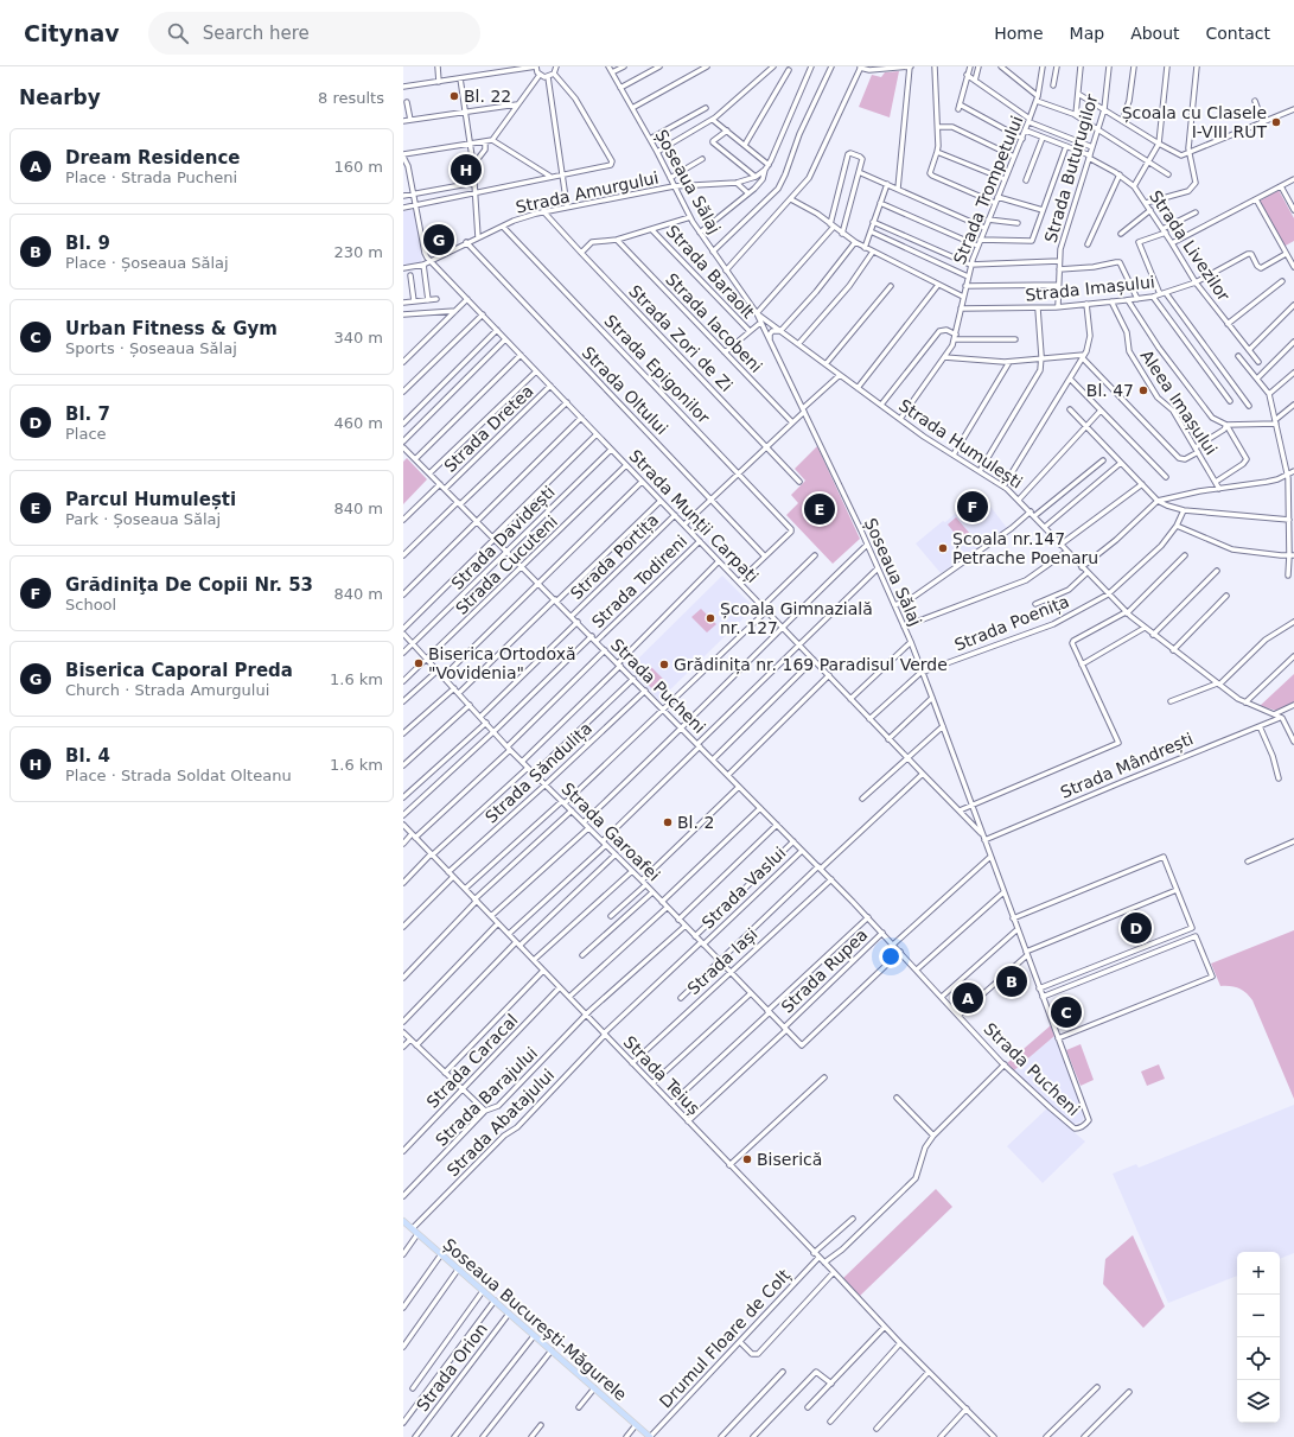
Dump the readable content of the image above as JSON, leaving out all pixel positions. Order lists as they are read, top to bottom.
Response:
{
  "streets": {
    "main road": ["Șoseaua București-Măgurele"],
    "street": [
      "Strada Buturugilor",
      "Șoseaua Sălaj",
      "Strada Trompetului",
      "Strada Amurgului",
      "Strada Livezilor",
      "Strada Baraolt",
      "Strada Imașului",
      "Strada Iacobeni",
      "Strada Zori de Zi",
      "Strada Epigonilor",
      "Strada Oltului",
      "Aleea Imașului",
      "Strada Dretea",
      "Strada Humulești",
      "Strada Munții Carpați",
      "Strada Davidești",
      "Strada Portița",
      "Strada Cucuteni",
      "Strada Todireni",
      "Strada Poenița",
      "Strada Pucheni",
      "Strada Mândrești",
      "Strada Săndulița",
      "Strada Garoafei",
      "Strada Vaslui",
      "Strada Iași",
      "Strada Rupea",
      "Strada Caracal",
      "Strada Teiuș",
      "Strada Barajului",
      "Strada Abatajului",
      "Drumul Floare de Colț",
      "Strada Orion"
    ]
  },
  "crossings": [
    ["Strada Buturugilor", "Strada Livezilor"],
    ["Strada Buturugilor", "Strada Imașului"],
    ["Șoseaua Sălaj", "Strada Amurgului"],
    ["Șoseaua Sălaj", "Strada Humulești"],
    ["Șoseaua Sălaj", "Strada Munții Carpați"],
    ["Șoseaua Sălaj", "Strada Poenița"],
    ["Șoseaua Sălaj", "Strada Pucheni"],
    ["Șoseaua Sălaj", "Strada Mândrești"],
    ["Strada Trompetului", "Strada Livezilor"],
    ["Strada Trompetului", "Strada Imașului"],
    ["Strada Trompetului", "Strada Humulești"],
    ["Strada Amurgului", "Strada Zori de Zi"],
    ["Strada Amurgului", "Strada Epigonilor"],
    ["Strada Amurgului", "Strada Oltului"],
    ["Strada Amurgului", "Strada Munții Carpați"],
    ["Strada Livezilor", "Strada Imașului"],
    ["Strada Imașului", "Aleea Imașului"],
    ["Strada Epigonilor", "Strada Oltului"],
    ["Strada Dretea", "Strada Munții Carpați"],
    ["Strada Dretea", "Strada Pucheni"],
    ["Strada Humulești", "Strada Poenița"],
    ["Strada Humulești", "Strada Mândrești"],
    ["Strada Munții Carpați", "Strada Davidești"],
    ["Strada Munții Carpați", "Strada Portița"],
    ["Strada Munții Carpați", "Strada Cucuteni"],
    ["Strada Munții Carpați", "Strada Todireni"],
    ["Strada Davidești", "Strada Pucheni"],
    ["Strada Davidești", "Strada Garoafei"],
    ["Strada Portița", "Strada Pucheni"],
    ["Strada Cucuteni", "Strada Pucheni"],
    ["Strada Cucuteni", "Strada Garoafei"],
    ["Strada Todireni", "Strada Pucheni"],
    ["Strada Pucheni", "Strada Săndulița"],
    ["Strada Pucheni", "Strada Garoafei"],
    ["Strada Pucheni", "Strada Vaslui"],
    ["Strada Pucheni", "Strada Iași"],
    ["Strada Pucheni", "Strada Rupea"],
    ["Strada Săndulița", "Strada Garoafei"],
    ["Strada Săndulița", "Strada Teiuș"],
    ["Strada Garoafei", "Strada Vaslui"],
    ["Strada Garoafei", "Strada Iași"],
    ["Strada Garoafei", "Strada Rupea"],
    ["Strada Garoafei", "Strada Barajului"],
    ["Strada Vaslui", "Strada Teiuș"],
    ["Strada Vaslui", "Strada Abatajului"],
    ["Strada Iași", "Strada Teiuș"],
    ["Strada Rupea", "Strada Teiuș"],
    ["Strada Caracal", "Strada Teiuș"],
    ["Strada Teiuș", "Strada Barajului"],
    ["Strada Teiuș", "Strada Abatajului"],
    ["Strada Teiuș", "Drumul Floare de Colț"],
    ["Strada Abatajului", "Șoseaua București-Măgurele"],
    ["Șoseaua București-Măgurele", "Drumul Floare de Colț"],
    ["Șoseaua București-Măgurele", "Strada Orion"]
  ],
  "places": [
    "Bl. 22",
    "Școala cu Clasele I-VIII RUT",
    "Bl. 47",
    "Școala nr.147 Petrache Poenaru",
    "Școala Gimnazială nr. 127",
    "Biserica Ortodoxă \"Vovidenia\"",
    "Grădinița nr. 169 Paradisul Verde",
    "Bl. 2",
    "Biserică"
  ],
  "page": {
    "header": "Citynav",
    "search": "Search here",
    "nav": [
      "Home",
      "Map",
      "About",
      "Contact"
    ],
    "heading": ["Nearby", "8 results"],
    "list": [
      {
        "mark": "A",
        "name": "Dream Residence",
        "note": "Place · Strada Pucheni",
        "value": "160 m"
      },
      {
        "mark": "B",
        "name": "Bl. 9",
        "note": "Place · Șoseaua Sălaj",
        "value": "230 m"
      },
      {
        "mark": "C",
        "name": "Urban Fitness & Gym",
        "note": "Sports · Șoseaua Sălaj",
        "value": "340 m"
      },
      {
        "mark": "D",
        "name": "Bl. 7",
        "note": "Place",
        "value": "460 m"
      },
      {
        "mark": "E",
        "name": "Parcul Humulești",
        "note": "Park · Șoseaua Sălaj",
        "value": "840 m"
      },
      {
        "mark": "F",
        "name": "Grădiniţa De Copii Nr. 53",
        "note": "School",
        "value": "840 m"
      },
      {
        "mark": "G",
        "name": "Biserica Caporal Preda",
        "note": "Church · Strada Amurgului",
        "value": "1.6 km"
      },
      {
        "mark": "H",
        "name": "Bl. 4",
        "note": "Place · Strada Soldat Olteanu",
        "value": "1.6 km"
      }
    ],
    "pins": [
      "H",
      "G",
      "F",
      "E",
      "D",
      "B",
      "A",
      "C"
    ],
    "map_buttons": ["+", "−"]
  }
}
